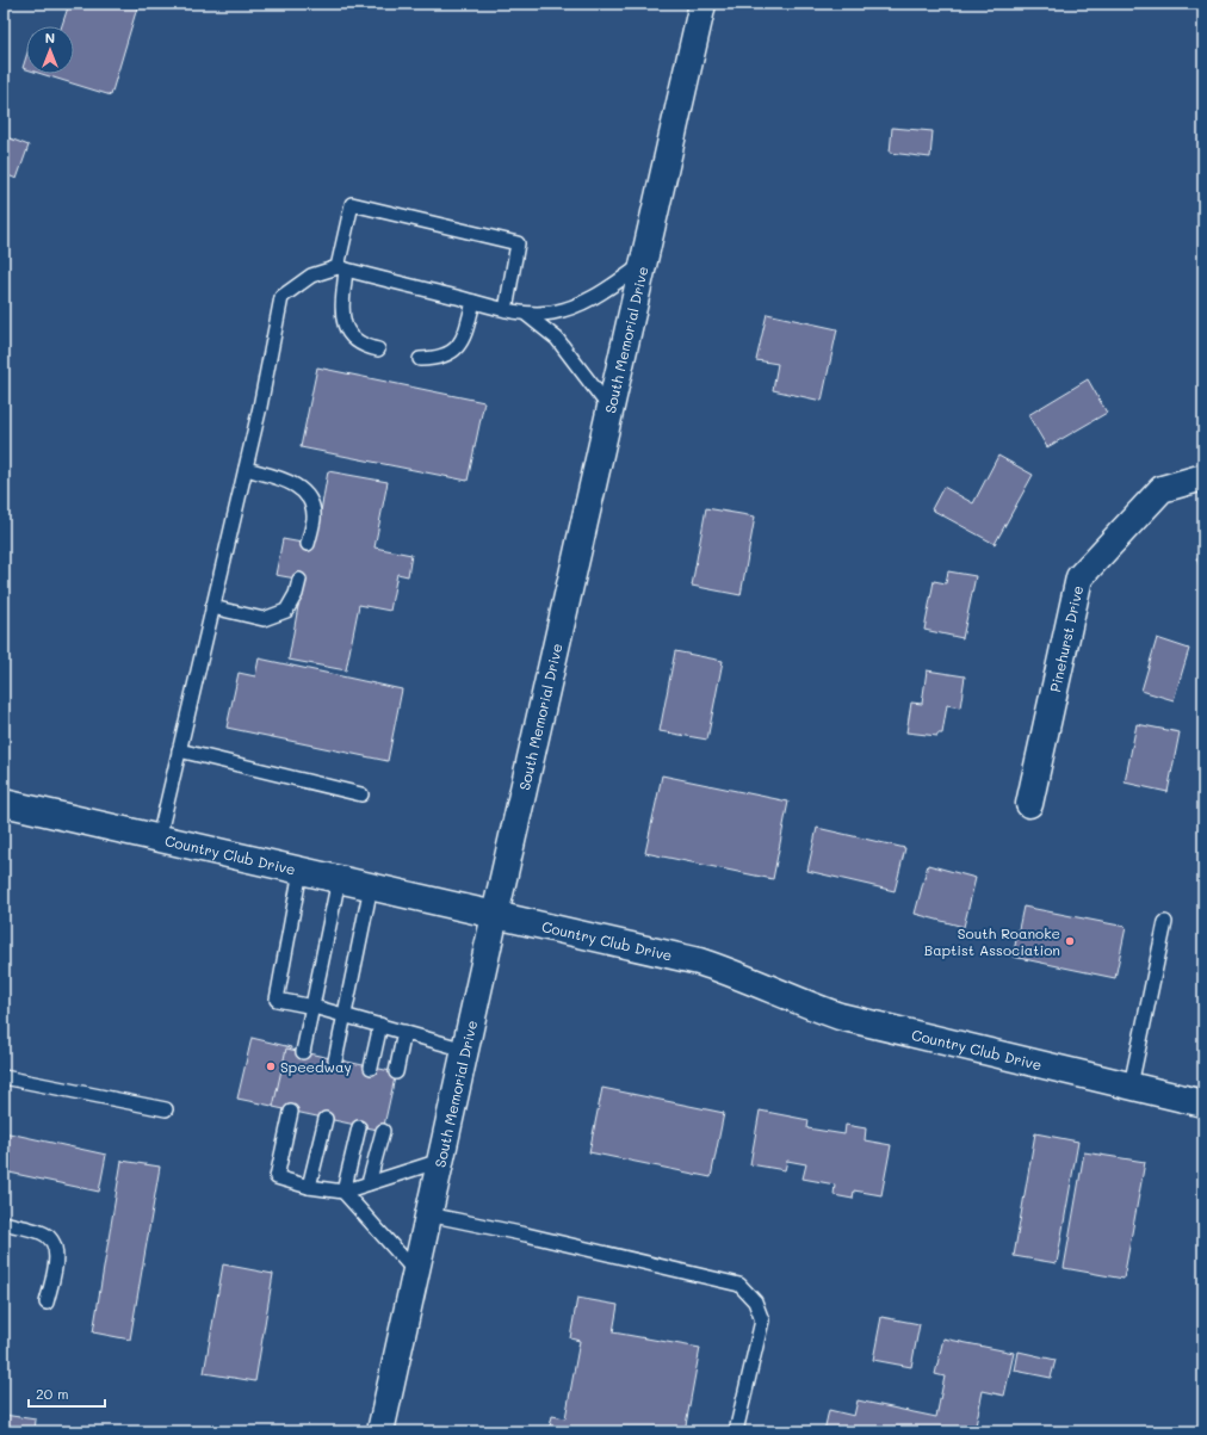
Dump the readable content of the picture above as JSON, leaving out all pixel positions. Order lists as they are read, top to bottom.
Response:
{
  "streets": {
    "street": ["South Memorial Drive", "Pinehurst Drive", "Country Club Drive"]
  },
  "crossings": [
    ["South Memorial Drive", "Country Club Drive"]
  ],
  "places": ["South Roanoke Baptist Association", "Speedway"],
  "scale_bar": "20 m",
  "north": "top"
}
